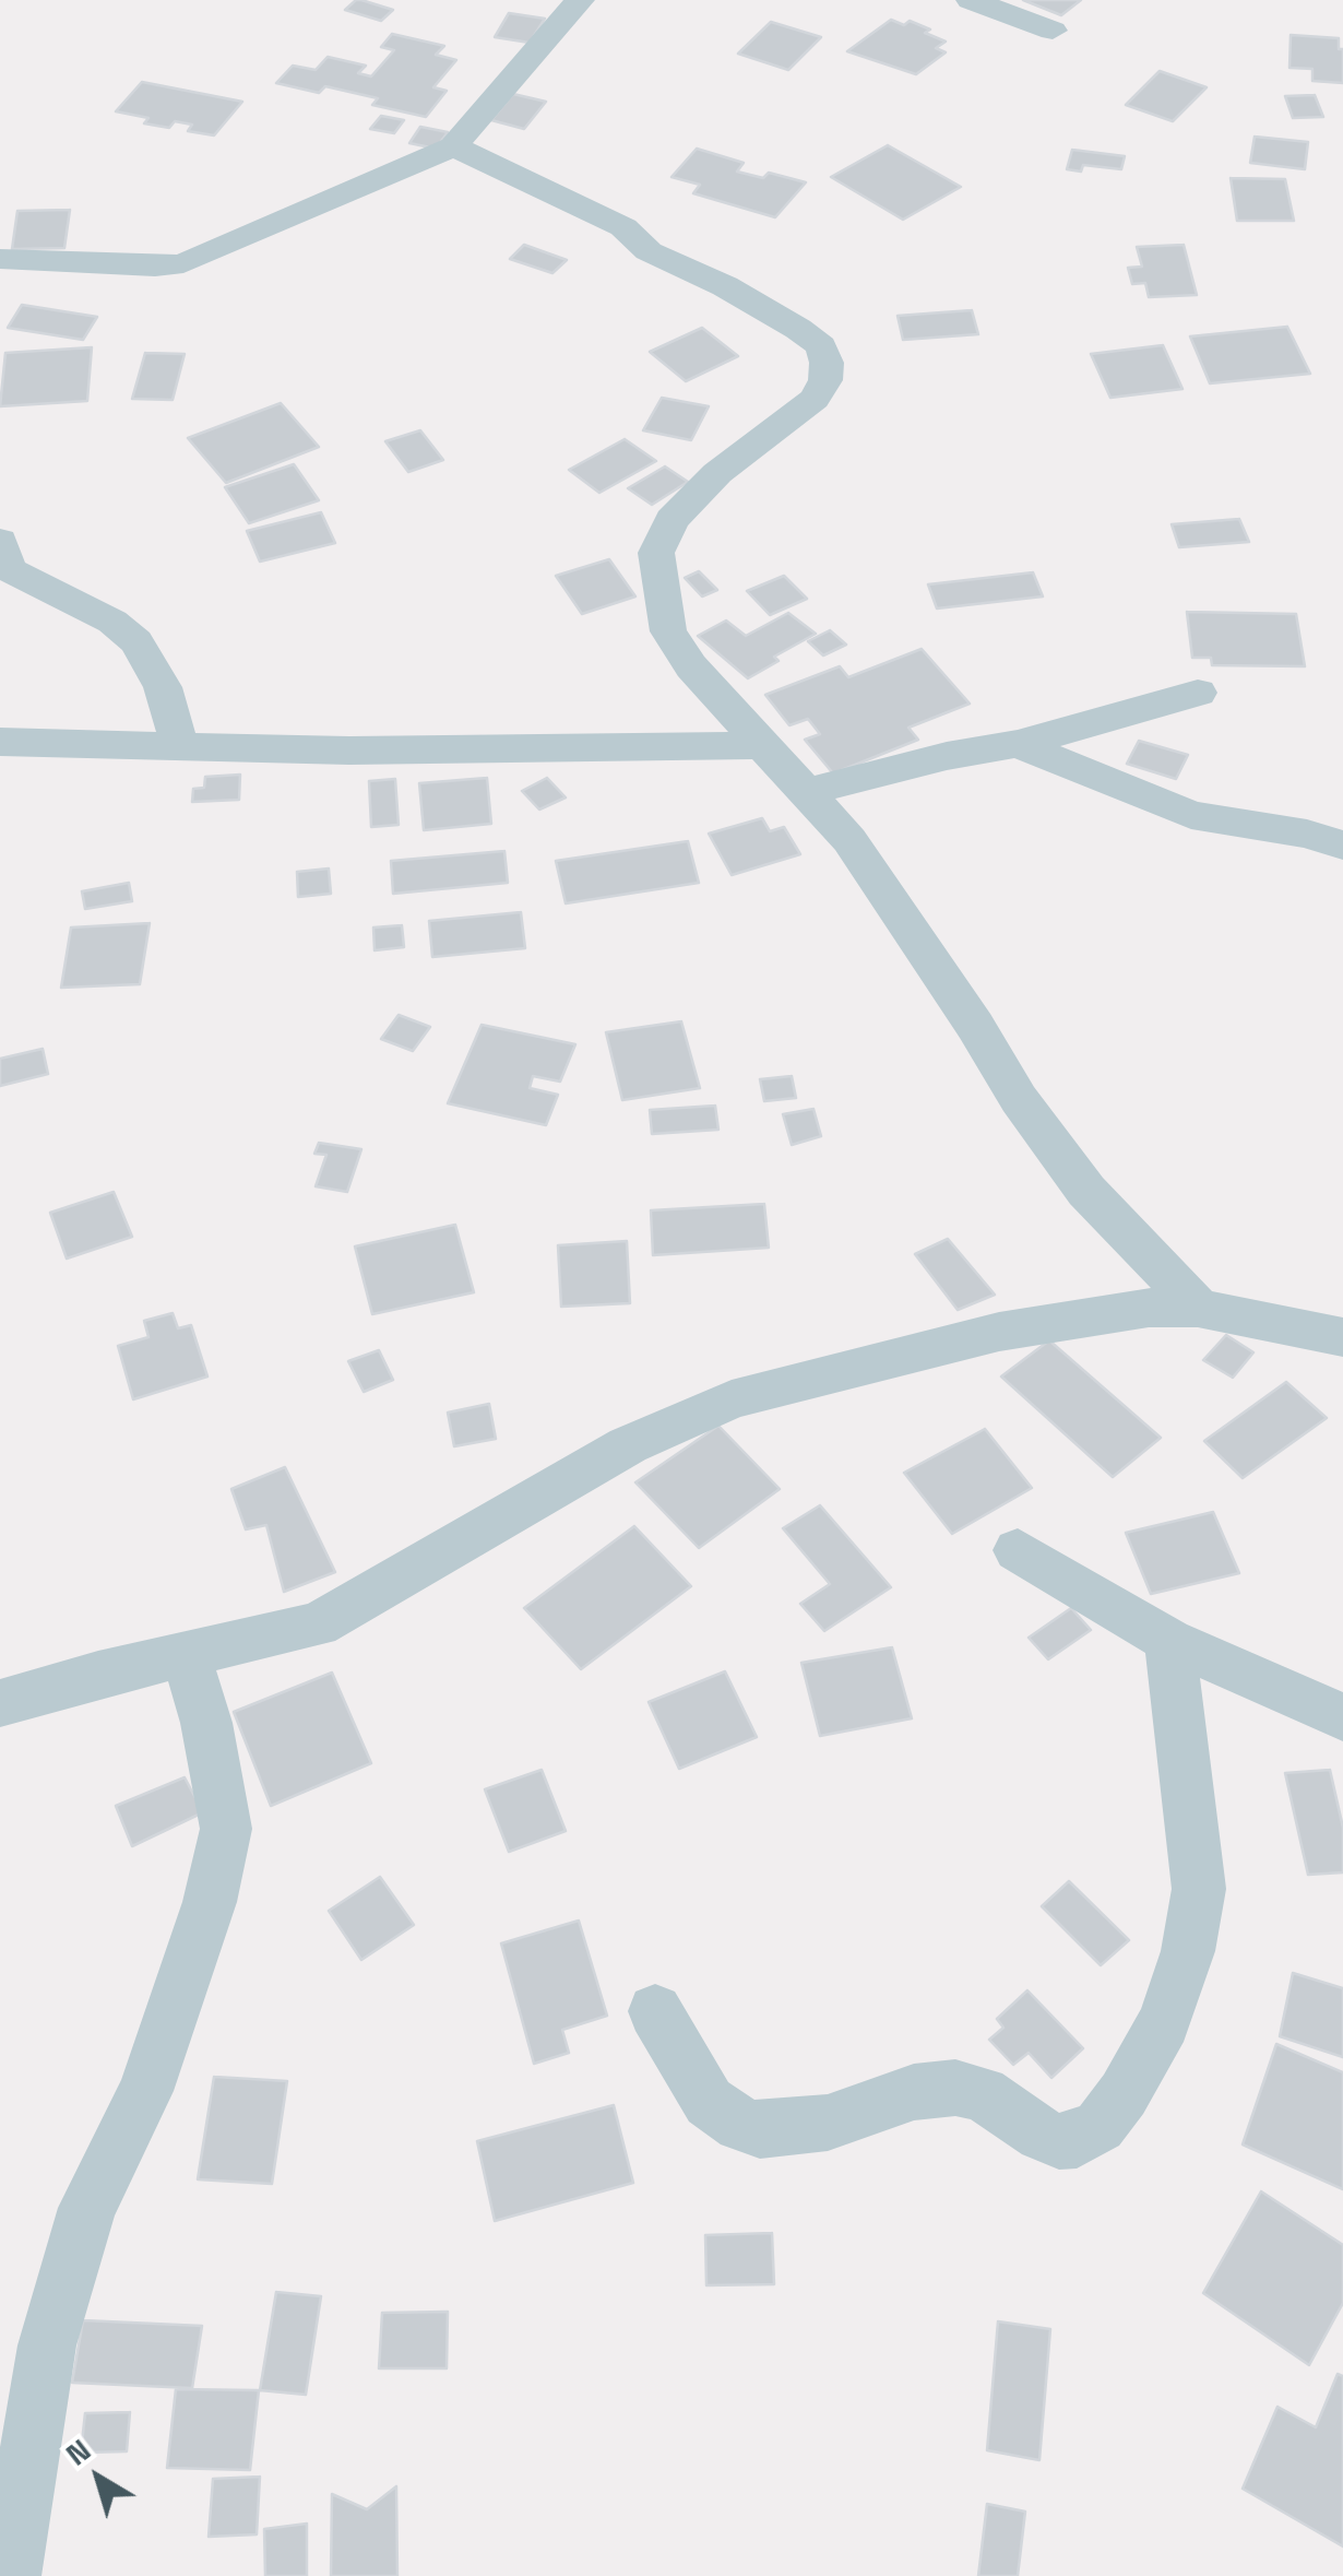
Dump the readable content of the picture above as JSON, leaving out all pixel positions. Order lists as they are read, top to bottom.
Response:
{
  "north": "top left"
}
